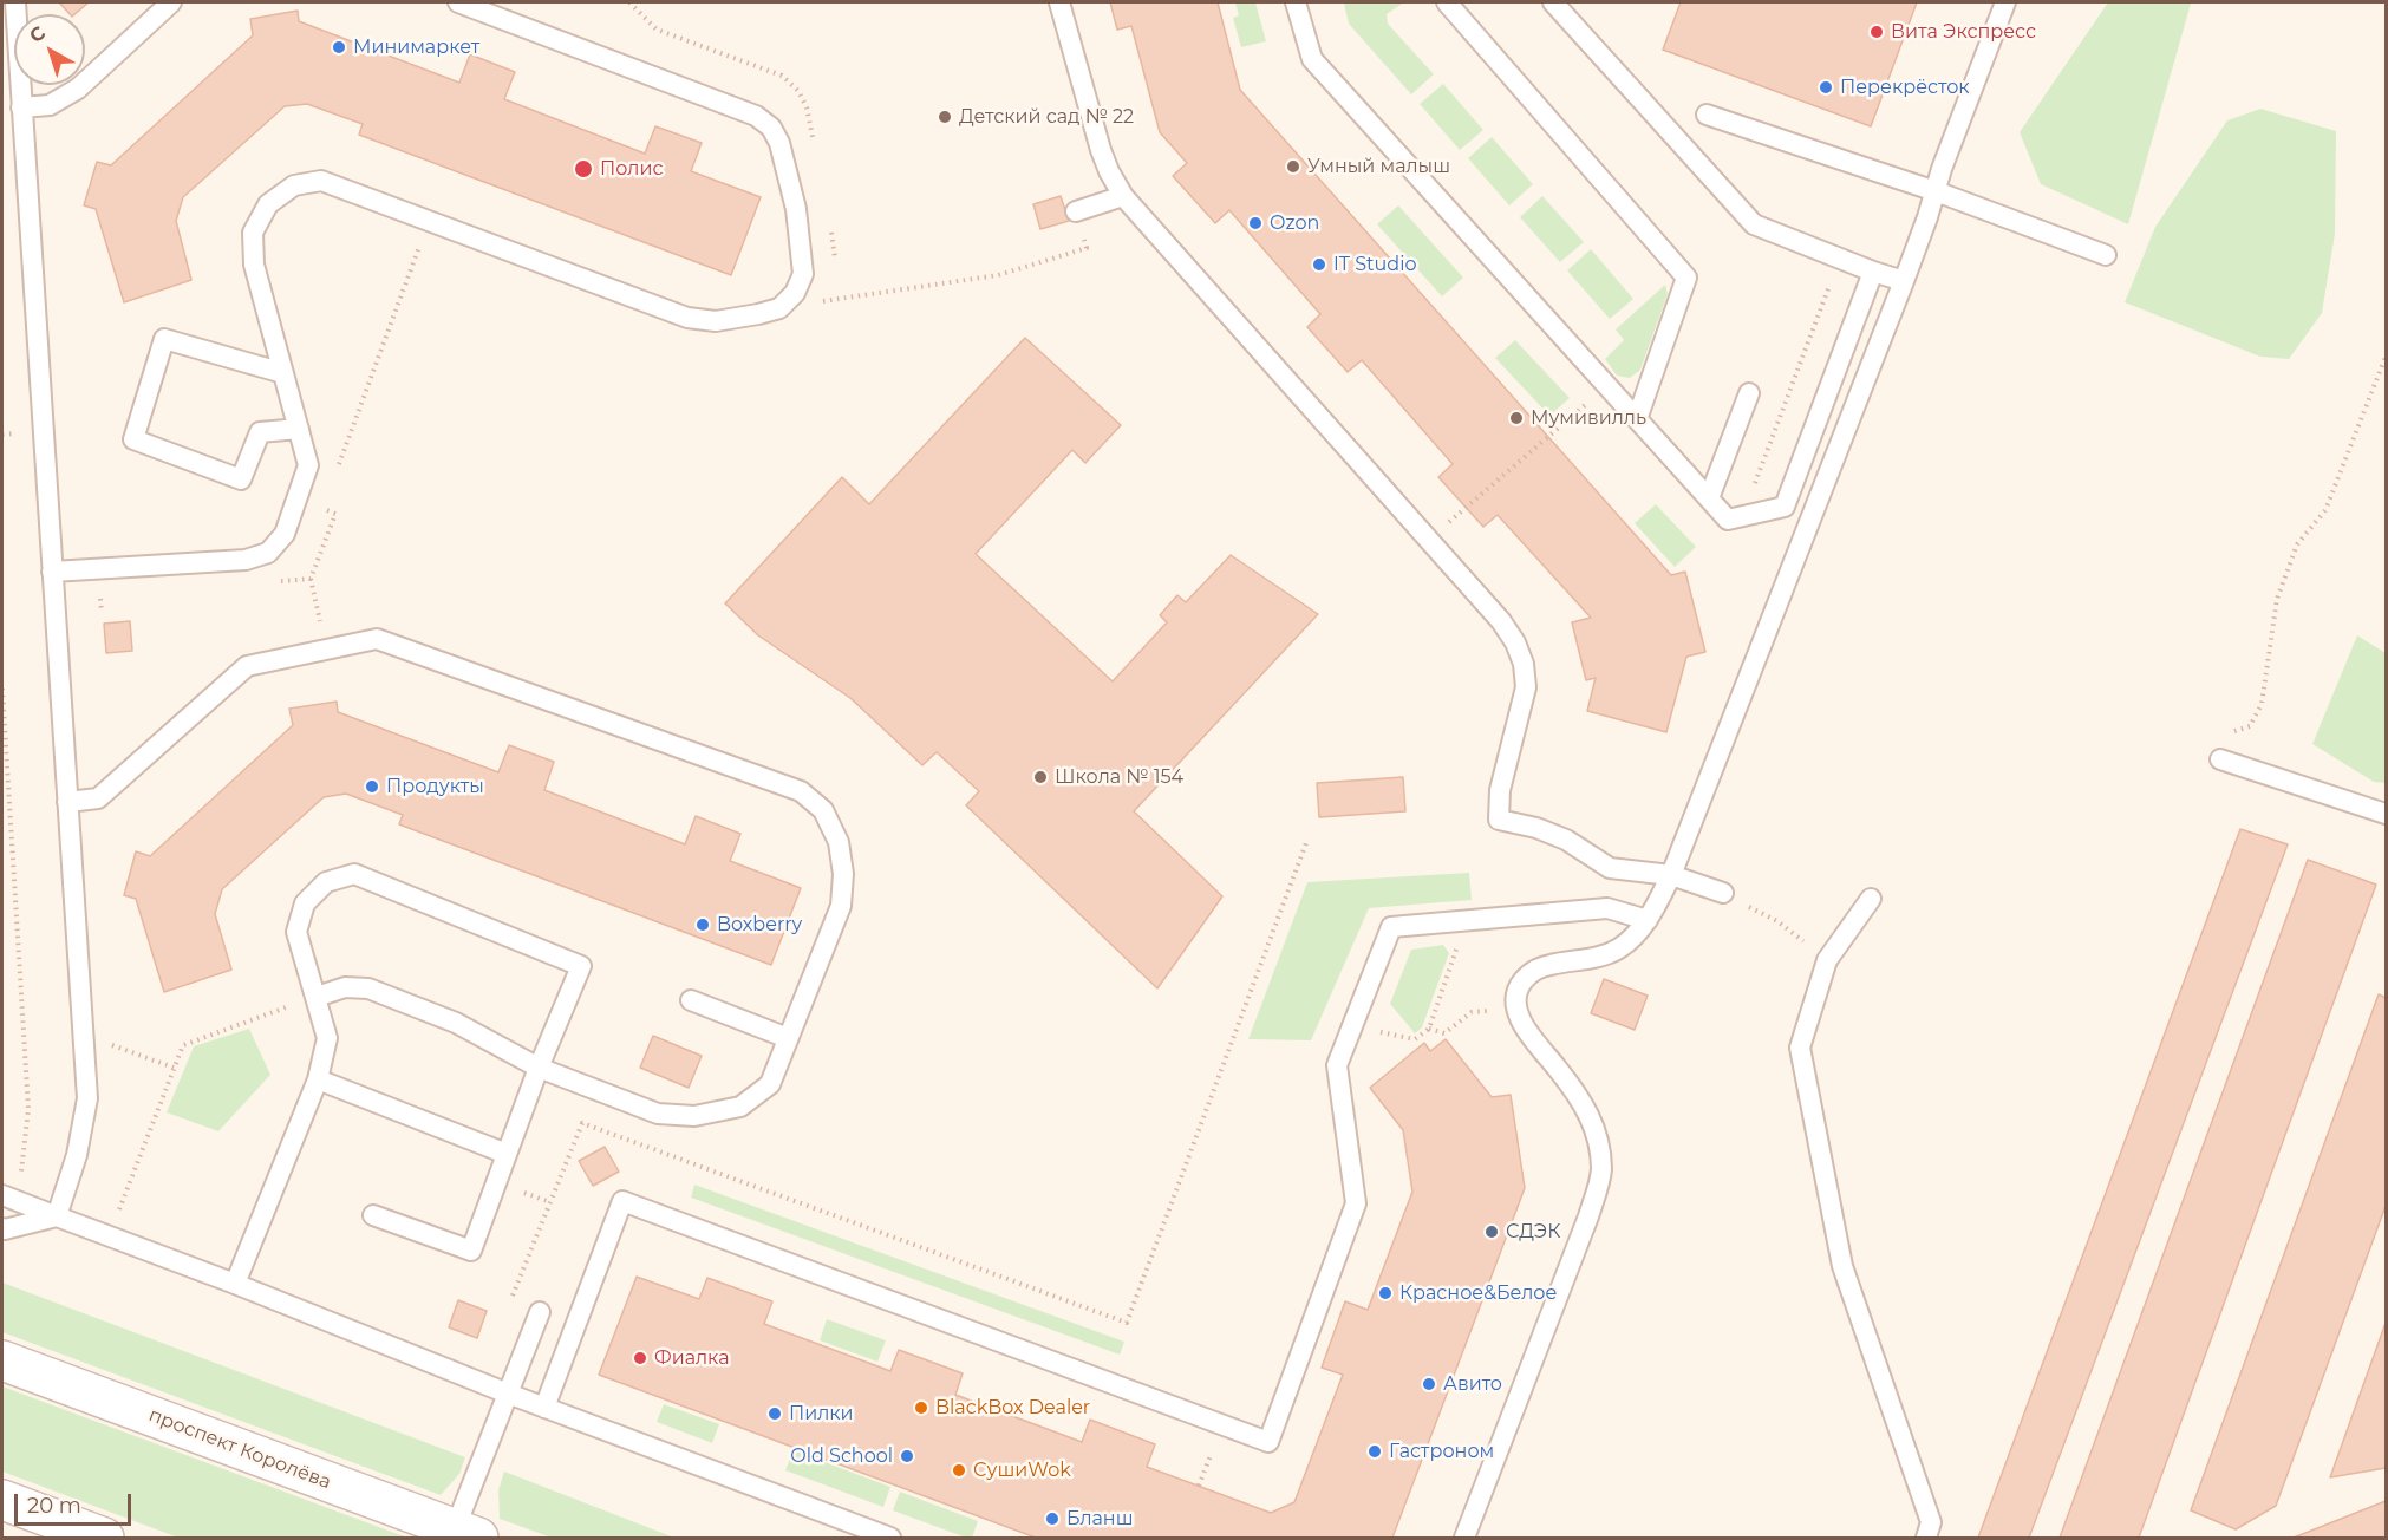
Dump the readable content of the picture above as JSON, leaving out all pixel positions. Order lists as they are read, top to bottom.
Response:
{
  "streets": {
    "street": ["проспект Королёва"]
  },
  "places": [
    "Вита Экспресс",
    "Минимаркет",
    "Перекрёсток",
    "Детский сад № 22",
    "Умный малыш",
    "Полис",
    "Ozon",
    "IT Studio",
    "Мумивилль",
    "Школа № 154",
    "Продукты",
    "Boxberry",
    "СДЭК",
    "Красное&Белое",
    "Фиалка",
    "Авито",
    "BlackBox Dealer",
    "Пилки",
    "Гастроном",
    "Old School",
    "СушиWok",
    "Бланш"
  ],
  "scale_bar": "20 m",
  "north": "top left"
}
